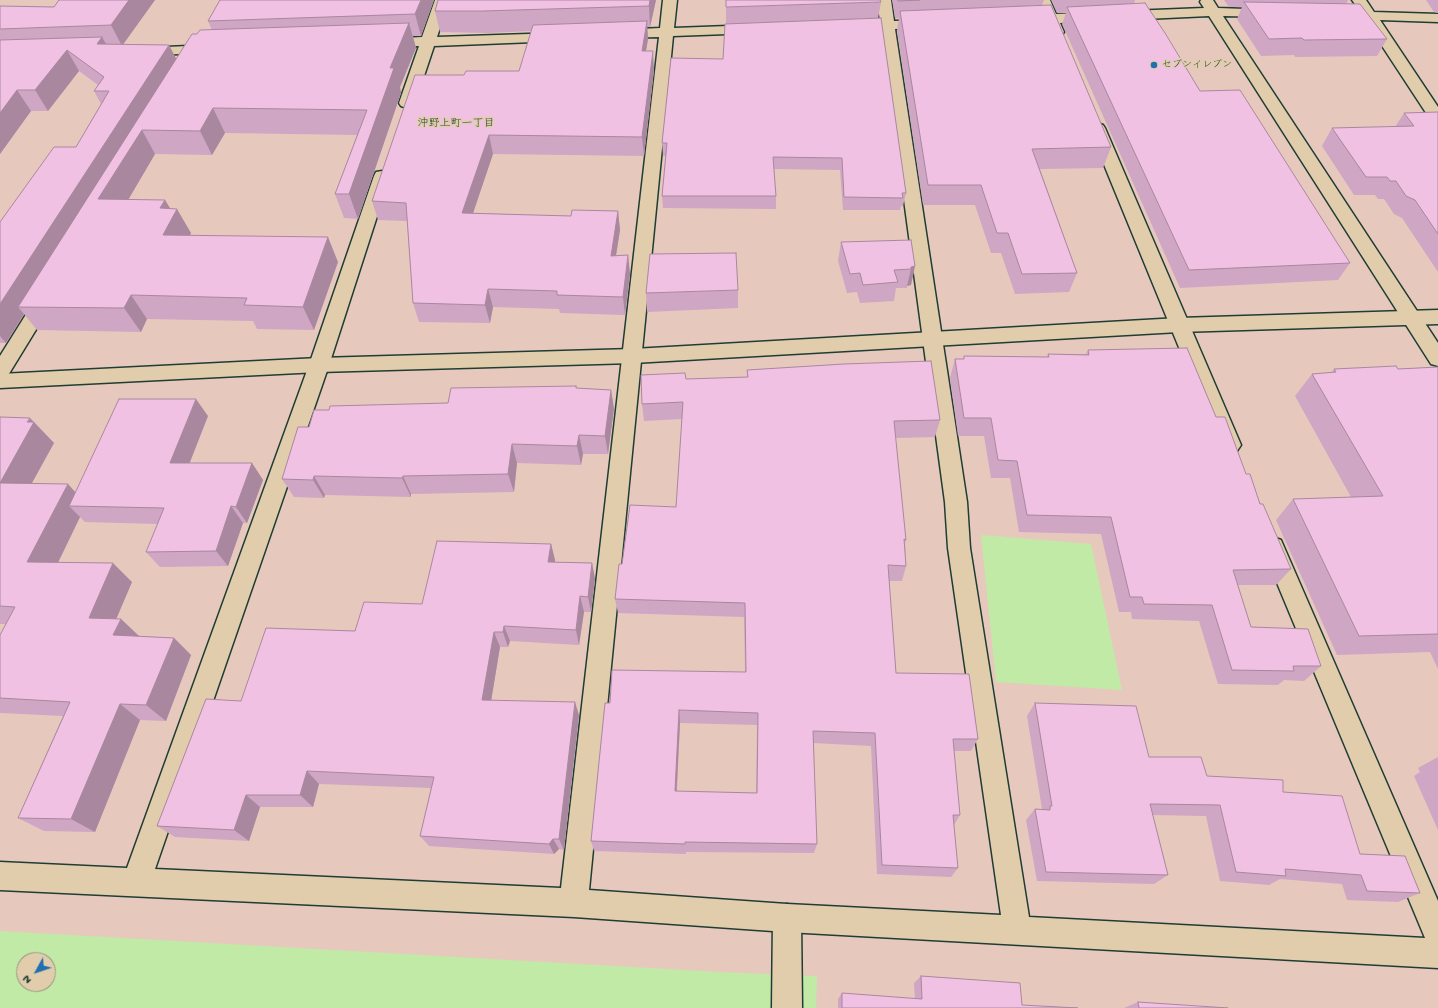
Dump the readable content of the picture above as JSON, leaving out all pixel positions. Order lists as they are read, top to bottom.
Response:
{
  "districts": ["沖野上町一丁目"],
  "places": ["セブンイレブン"],
  "north": "bottom left"
}
